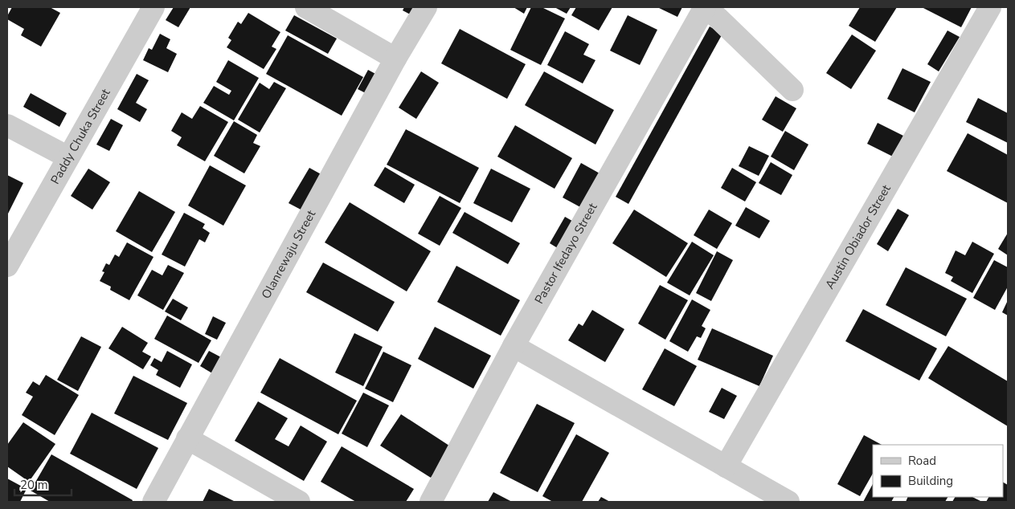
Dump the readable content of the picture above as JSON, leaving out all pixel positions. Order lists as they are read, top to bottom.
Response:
{
  "streets": {
    "street": [
      "Paddy Chuka Street",
      "Austin Obiador Street",
      "Pastor Ifedayo Street",
      "Olanrewaju Street"
    ]
  },
  "legend": ["Road", "Building"],
  "scale_bar": "20 m"
}
